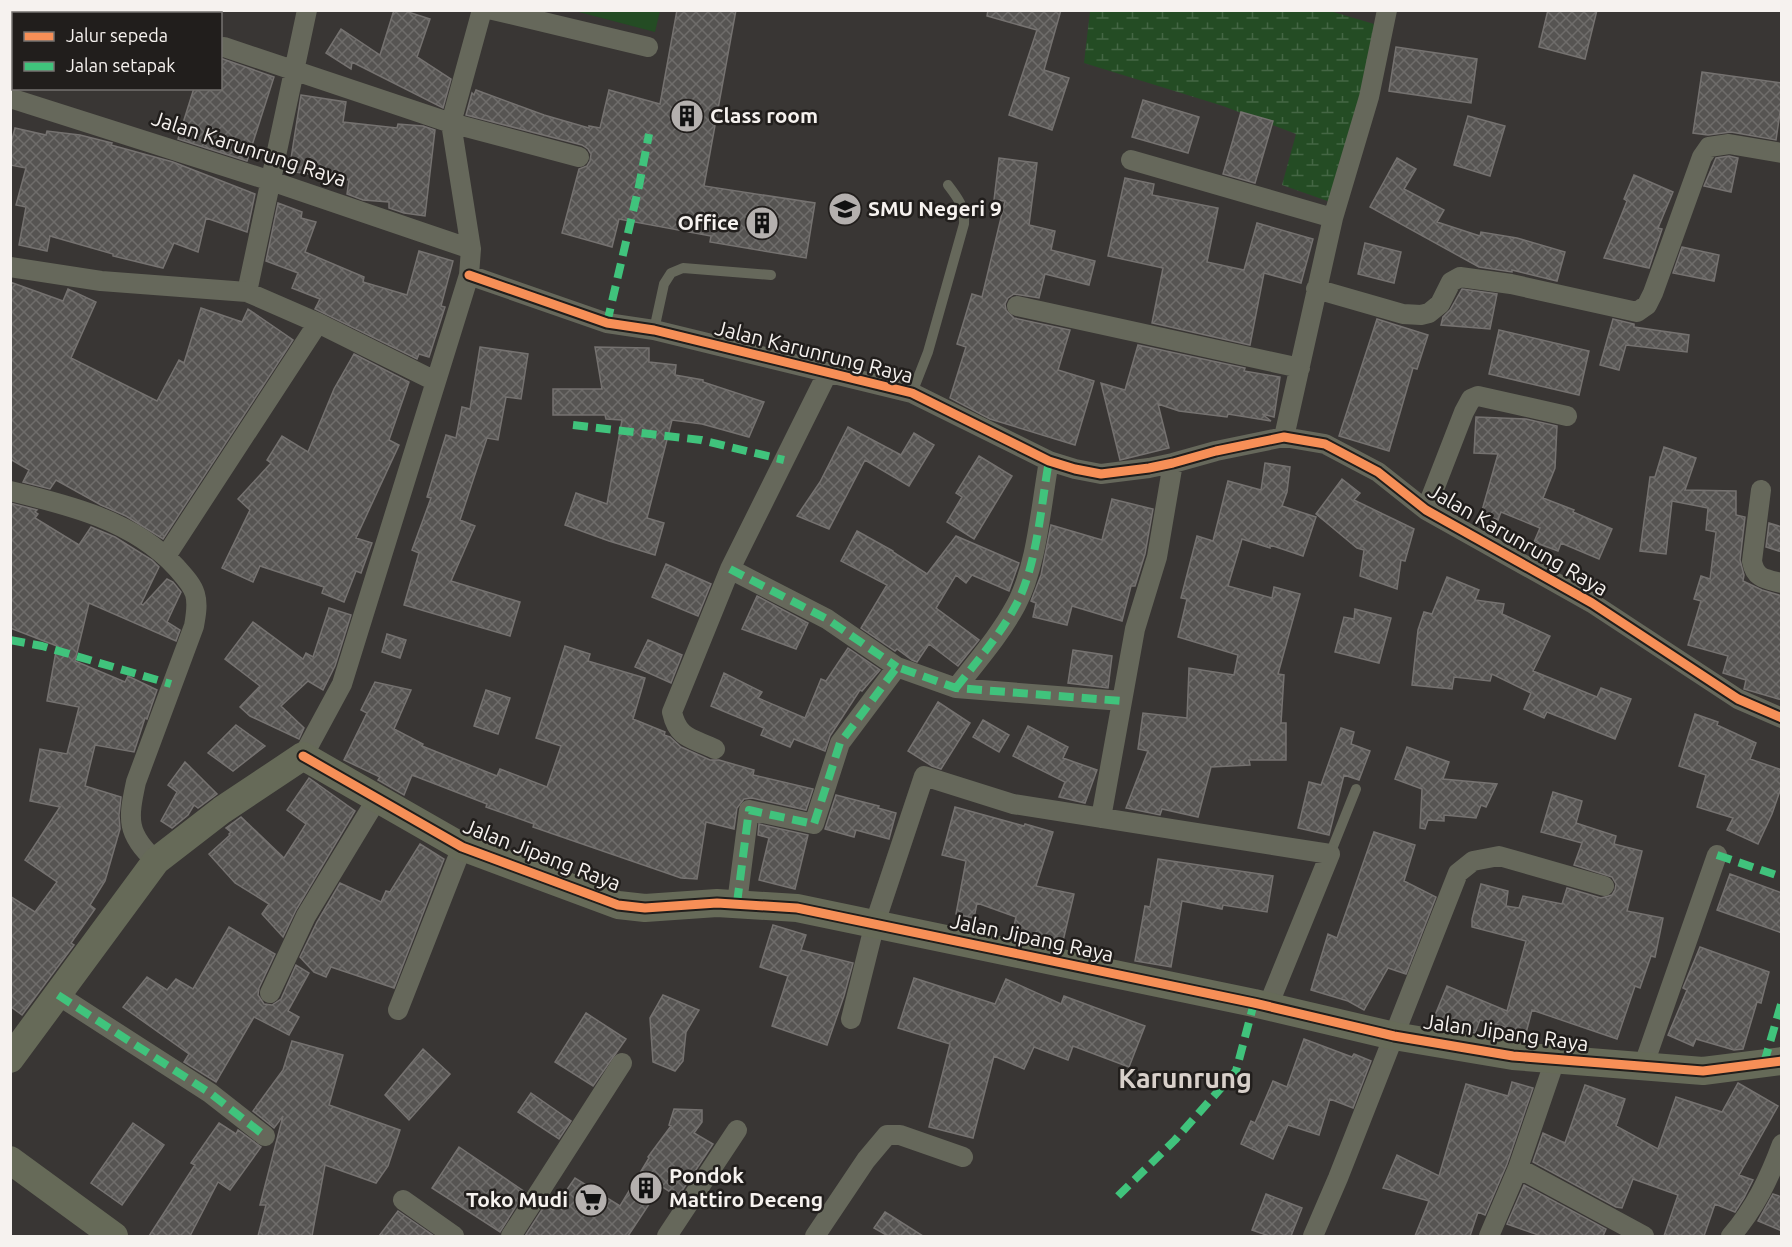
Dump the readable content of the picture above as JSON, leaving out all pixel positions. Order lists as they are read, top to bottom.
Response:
{
  "streets": {
    "street": ["Jalan Karunrung Raya", "Jalan Jipang Raya"]
  },
  "districts": ["Karunrung"],
  "places": {
    "building": ["Class room", "Office", "Pondok Mattiro Deceng"],
    "school or university": ["SMU Negeri 9"],
    "supermarket": ["Toko Mudi"]
  },
  "legend": ["Jalur sepeda", "Jalan setapak"]
}
